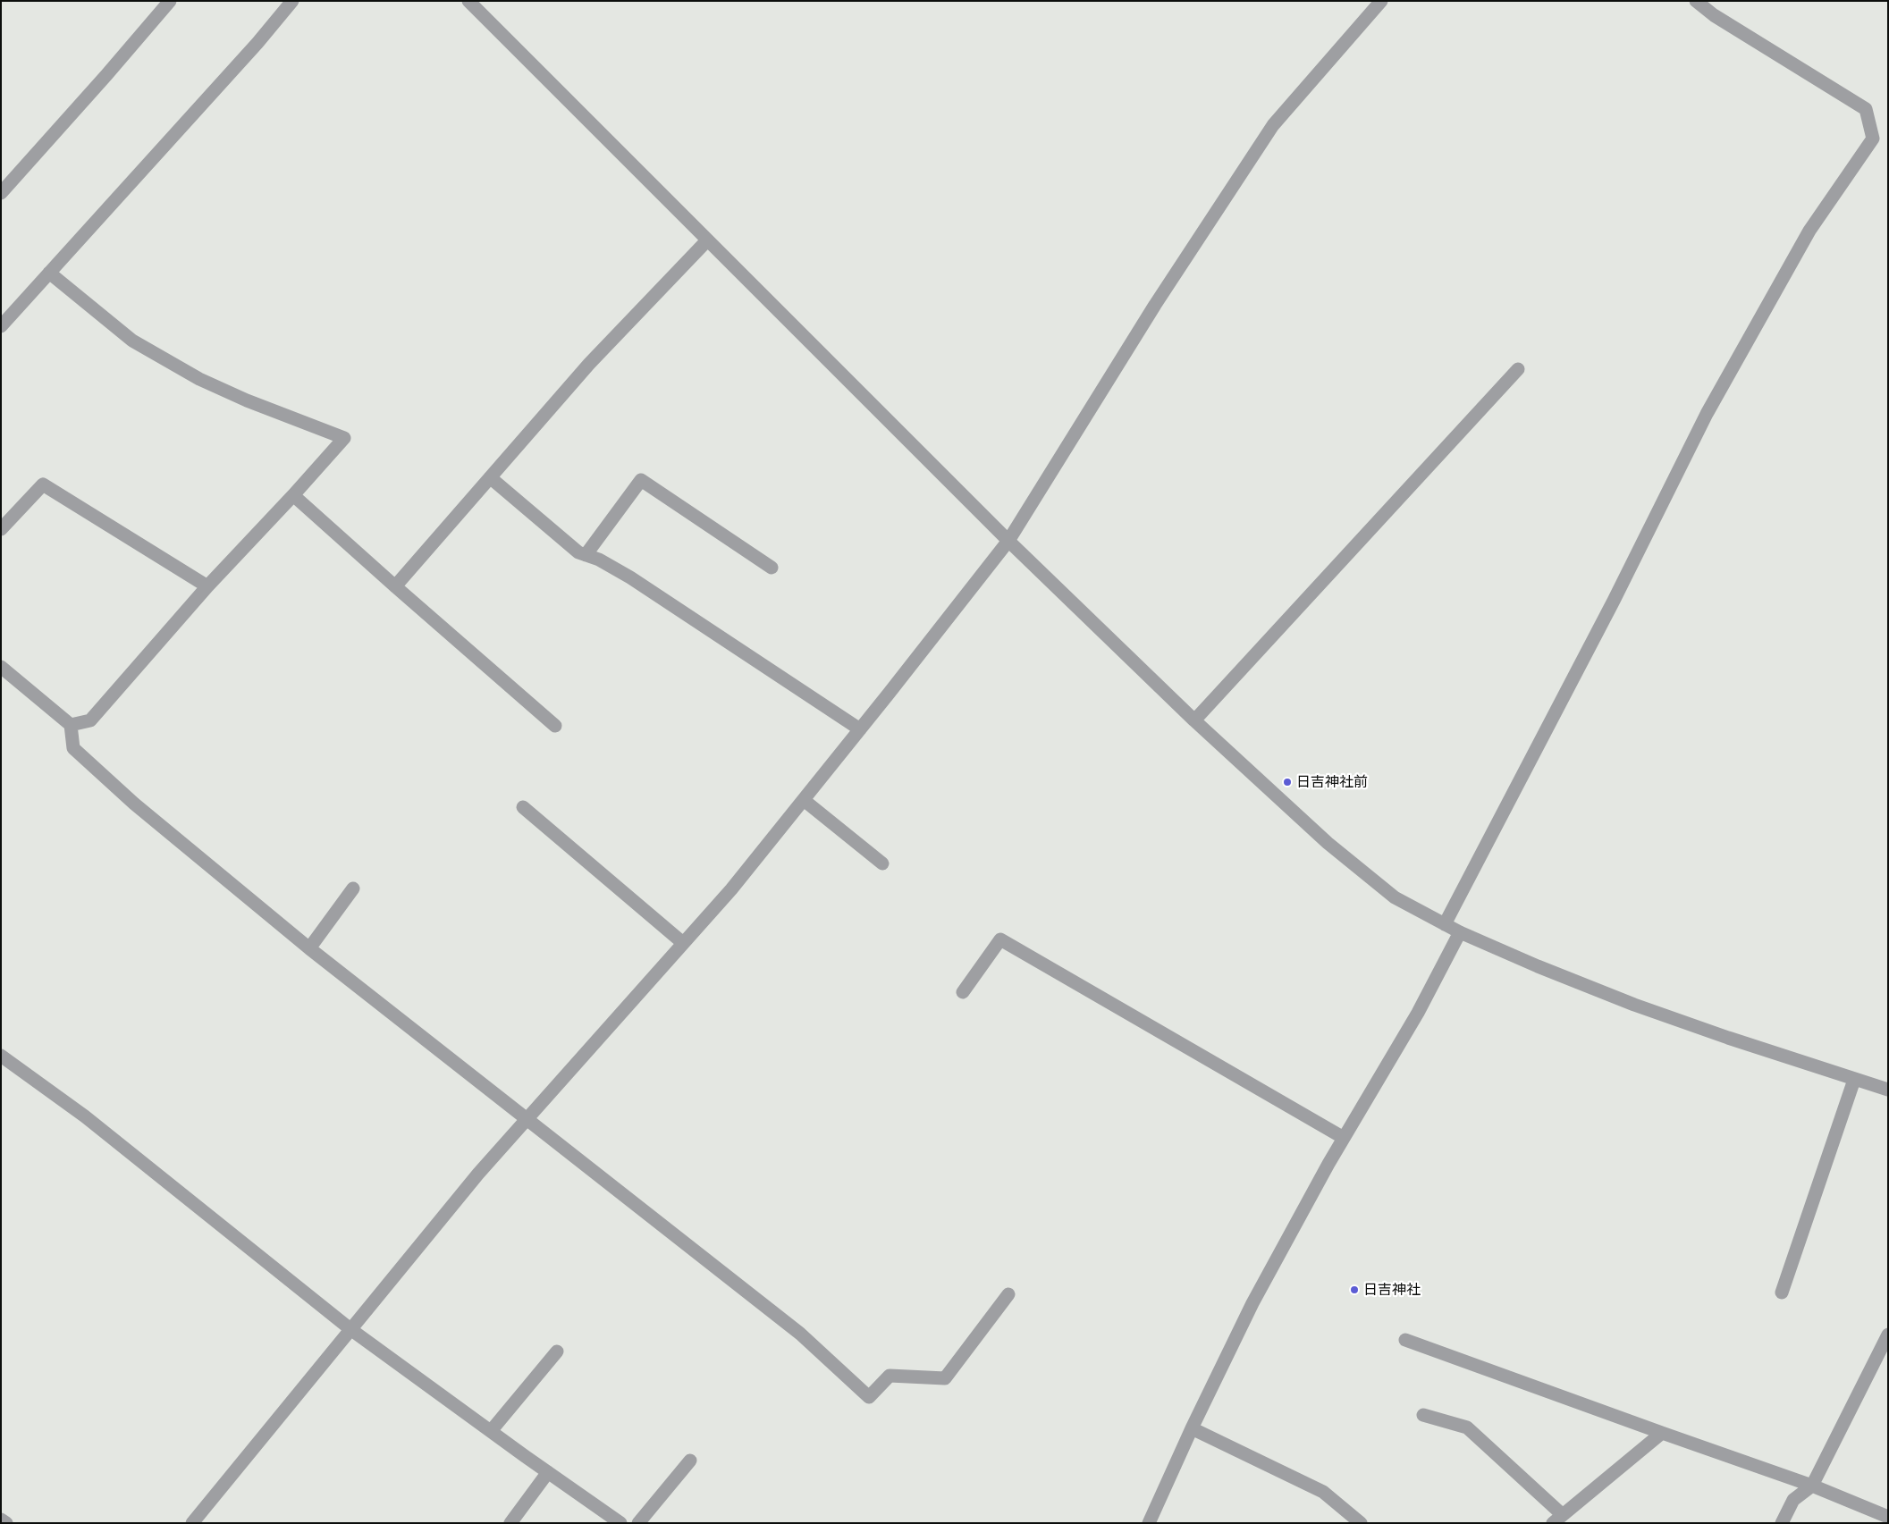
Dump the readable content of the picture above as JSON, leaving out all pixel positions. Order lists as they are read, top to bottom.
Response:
{
  "places": ["日吉神社前", "日吉神社"]
}
